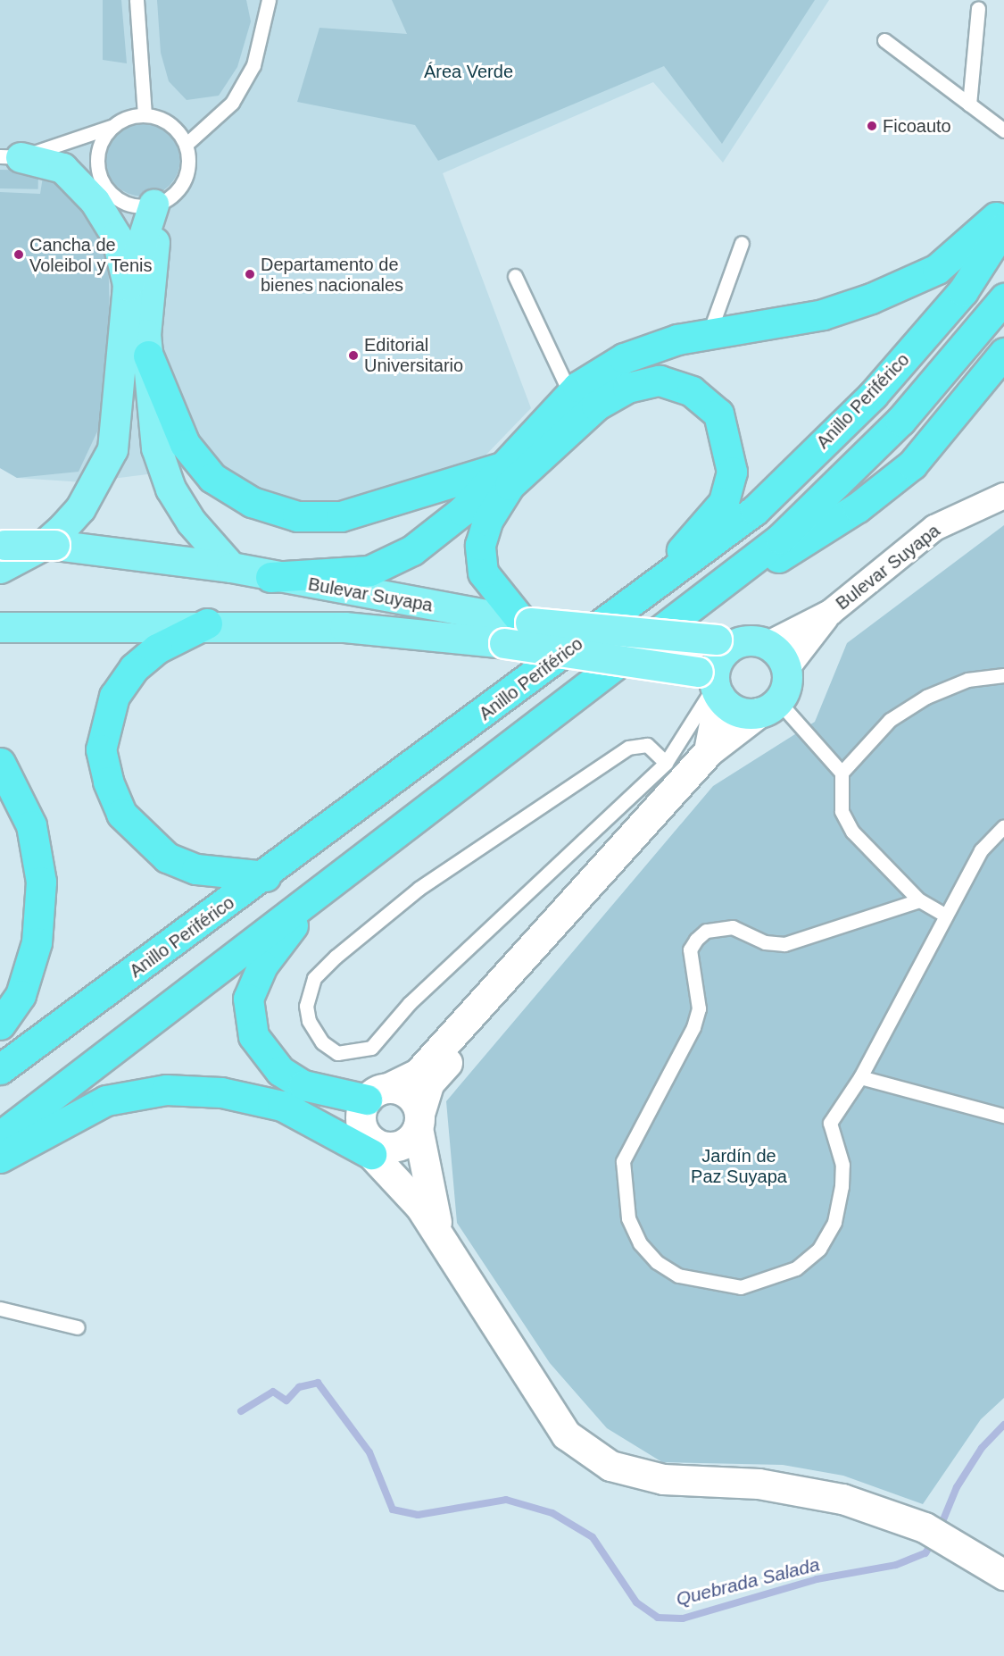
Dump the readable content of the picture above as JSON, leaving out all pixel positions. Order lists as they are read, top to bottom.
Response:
{
  "streets": {
    "highway": ["Anillo Periférico"],
    "main road": ["Bulevar Suyapa"]
  },
  "water": ["Quebrada Salada"],
  "parks": ["Área Verde", "Jardín de Paz Suyapa"],
  "places": [
    "Ficoauto",
    "Cancha de Voleibol y Tenis",
    "Departamento de bienes nacionales",
    "Editorial Universitario"
  ]
}
